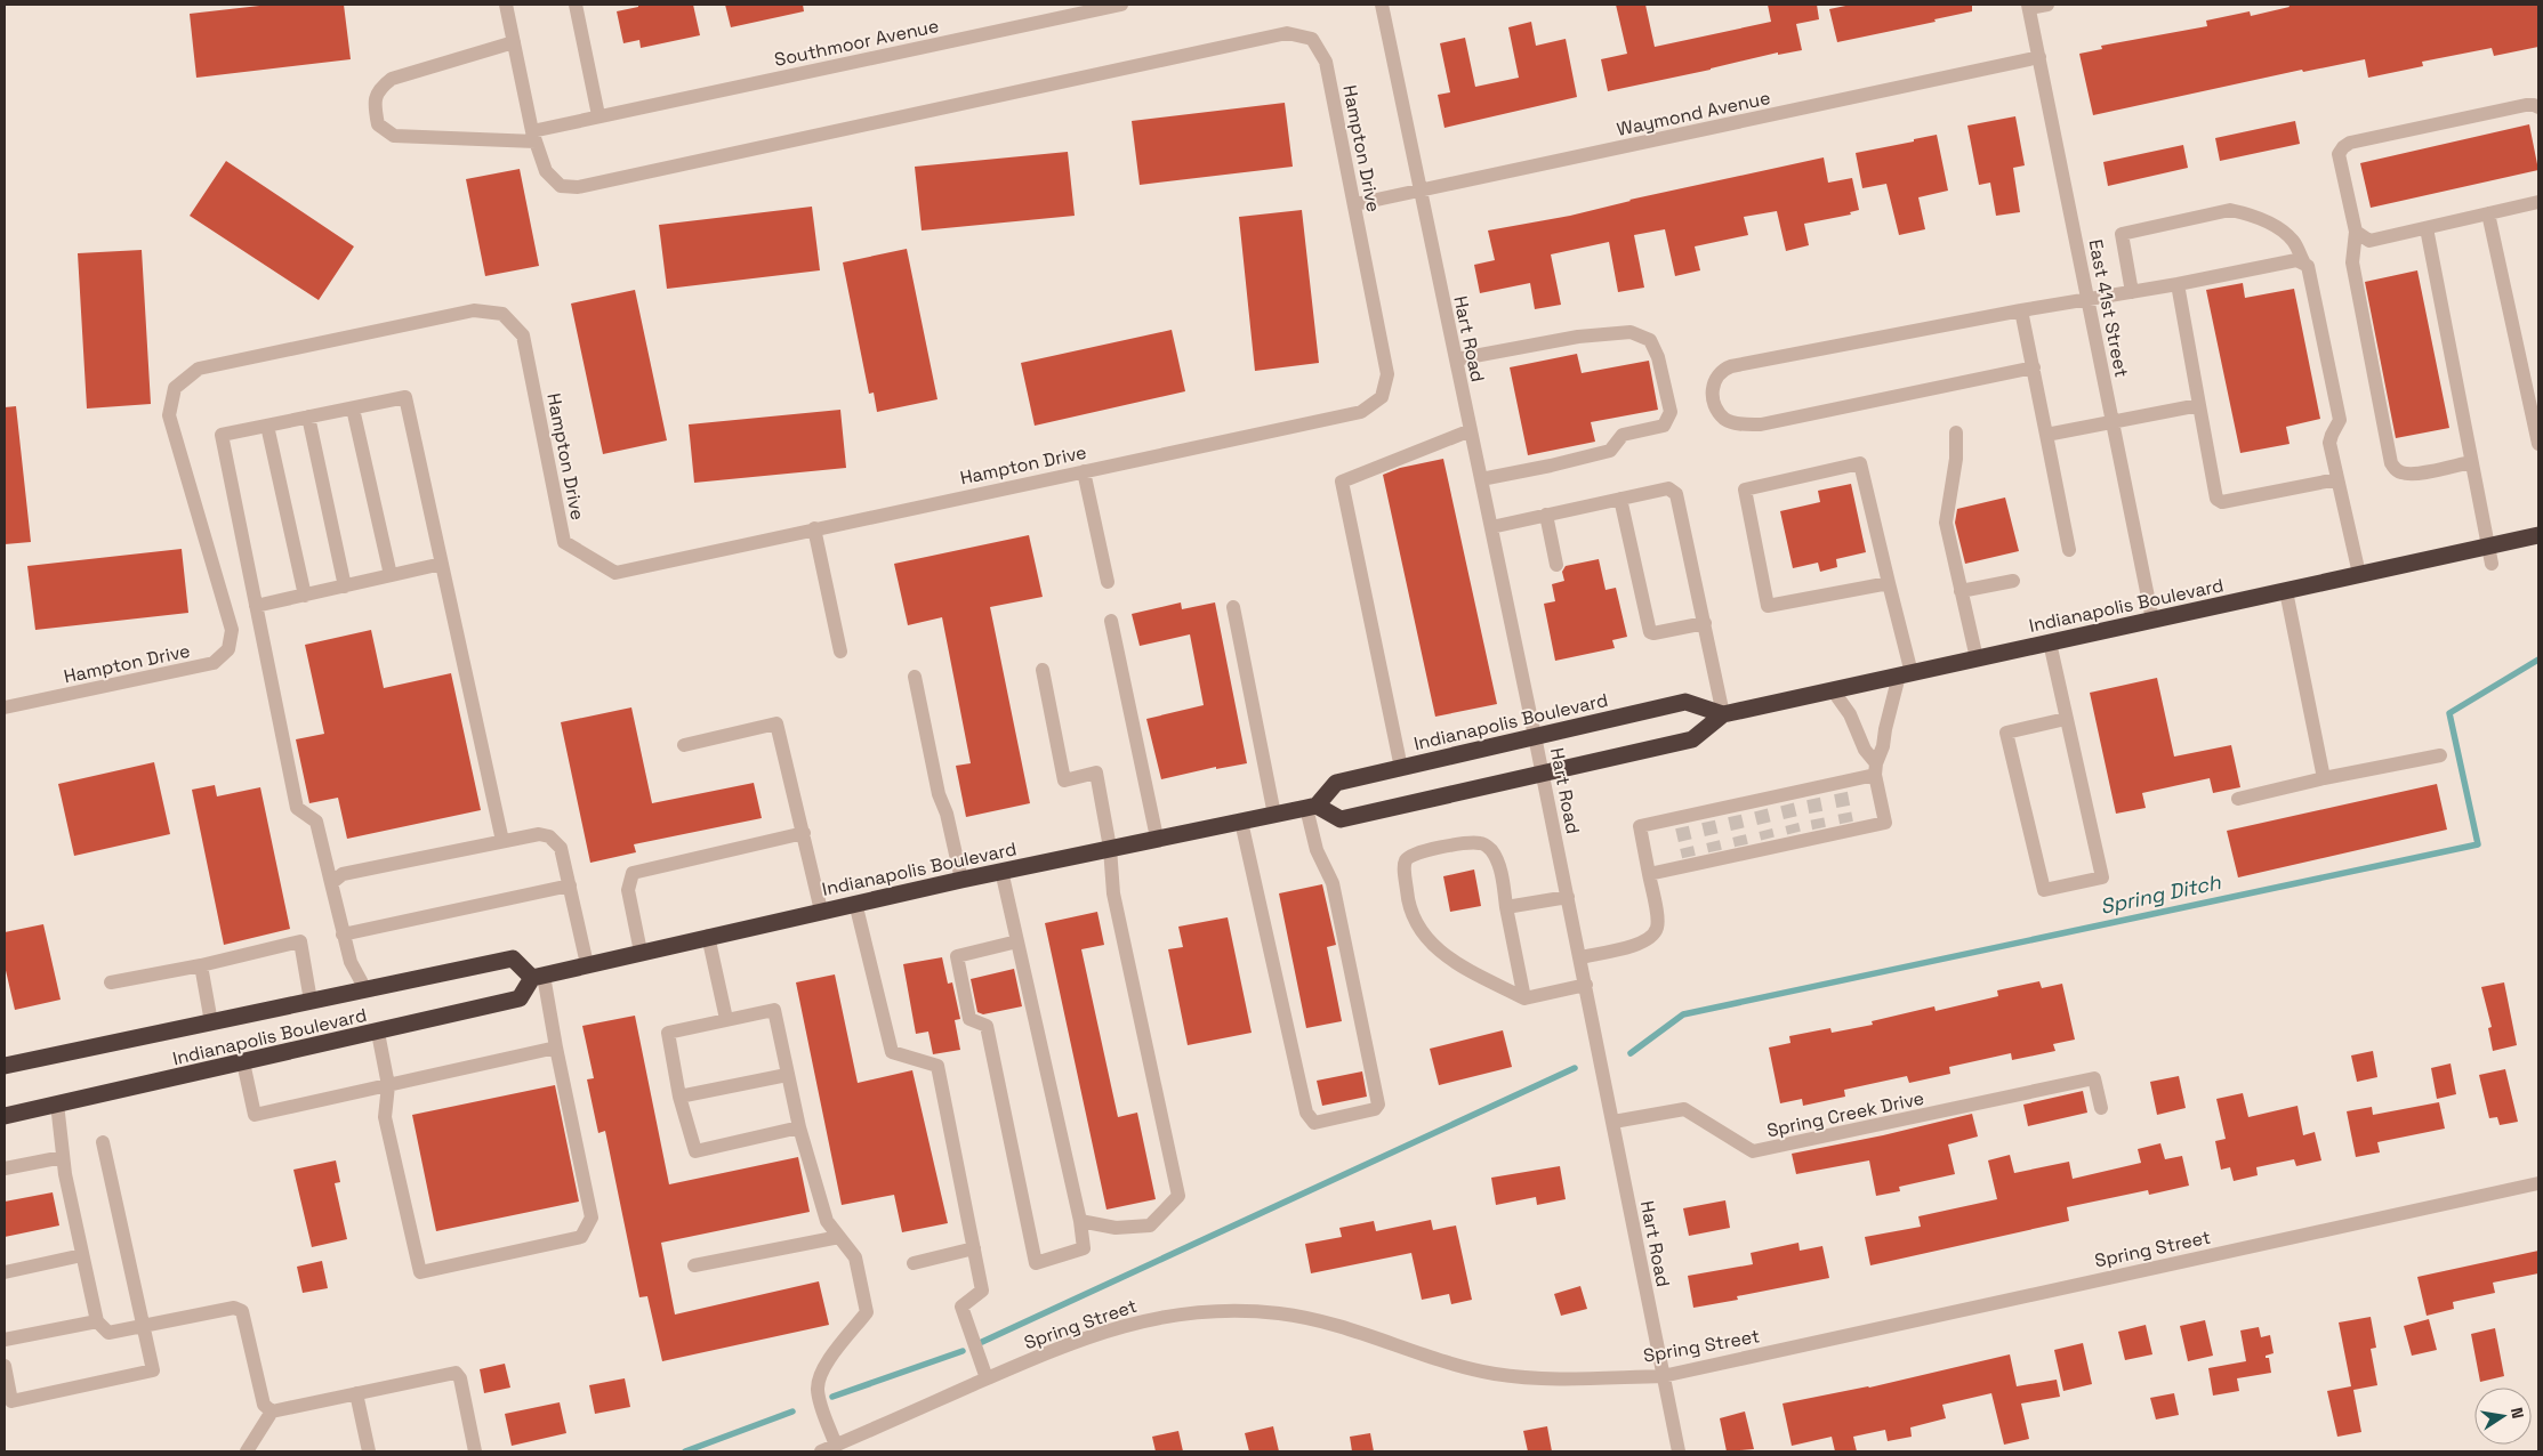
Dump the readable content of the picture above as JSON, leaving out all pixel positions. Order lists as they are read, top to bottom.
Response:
{
  "streets": {
    "highway": ["Indianapolis Boulevard"],
    "street": [
      "Southmoor Avenue",
      "Waymond Avenue",
      "Hampton Drive",
      "East 41st Street",
      "Hart Road",
      "Spring Creek Drive",
      "Spring Street"
    ]
  },
  "crossings": [
    ["Waymond Avenue", "Hampton Drive"],
    ["Waymond Avenue", "East 41st Street"],
    ["Waymond Avenue", "Hart Road"],
    ["East 41st Street", "Indianapolis Boulevard"],
    ["Hart Road", "Indianapolis Boulevard"],
    ["Hart Road", "Spring Creek Drive"],
    ["Hart Road", "Spring Street"]
  ],
  "water": ["Spring Ditch"],
  "north": "right"
}
